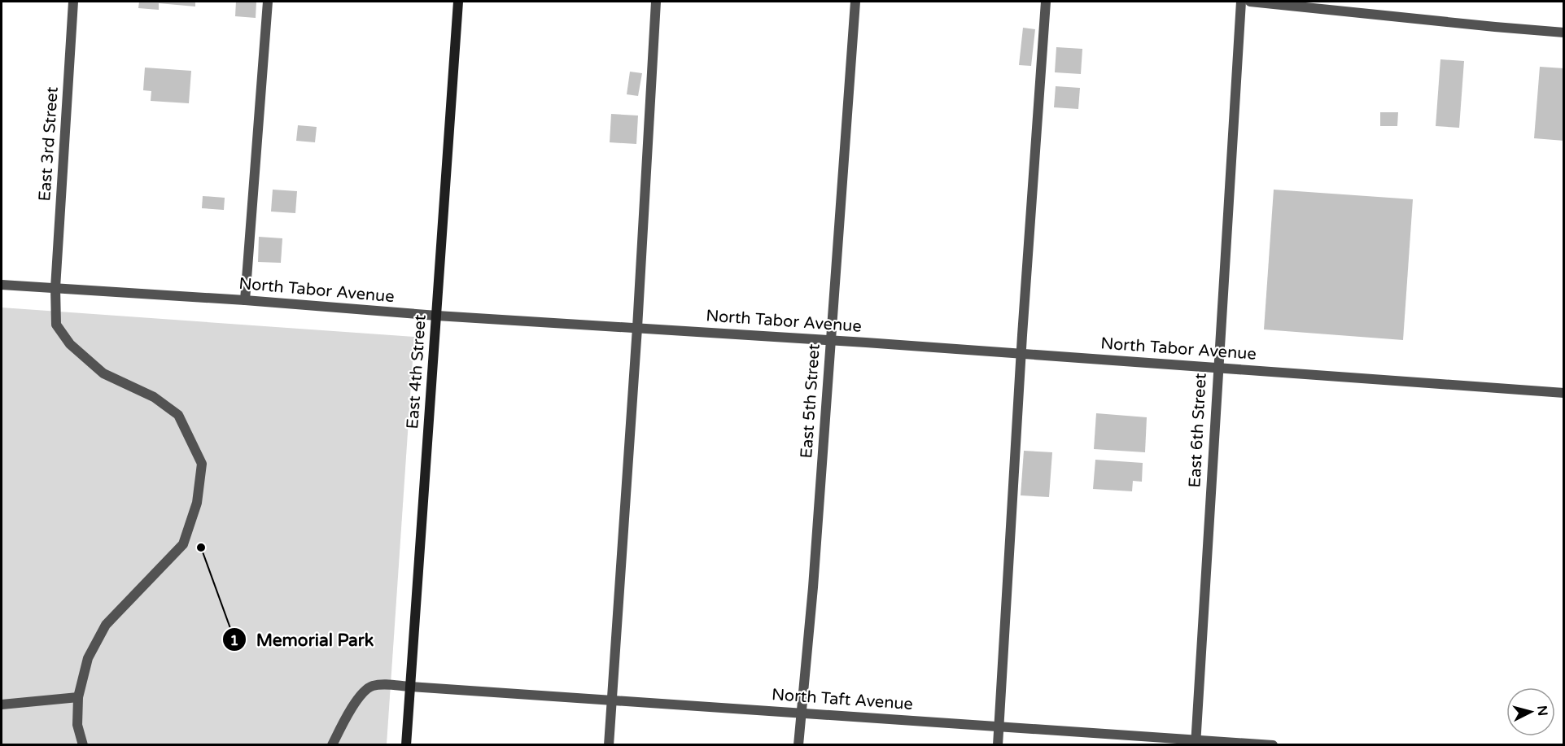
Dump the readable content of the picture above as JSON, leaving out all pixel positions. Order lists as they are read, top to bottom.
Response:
{
  "streets": {
    "main road": ["East 4th Street"],
    "street": [
      "East 3rd Street",
      "North Tabor Avenue",
      "East 5th Street",
      "East 6th Street",
      "North Taft Avenue"
    ]
  },
  "crossings": [
    ["East 3rd Street", "North Tabor Avenue"],
    ["North Tabor Avenue", "East 4th Street"],
    ["North Tabor Avenue", "East 5th Street"],
    ["North Tabor Avenue", "East 6th Street"],
    ["East 4th Street", "North Taft Avenue"],
    ["East 5th Street", "North Taft Avenue"],
    ["East 6th Street", "North Taft Avenue"]
  ],
  "places": ["Memorial Park"],
  "north": "right"
}
